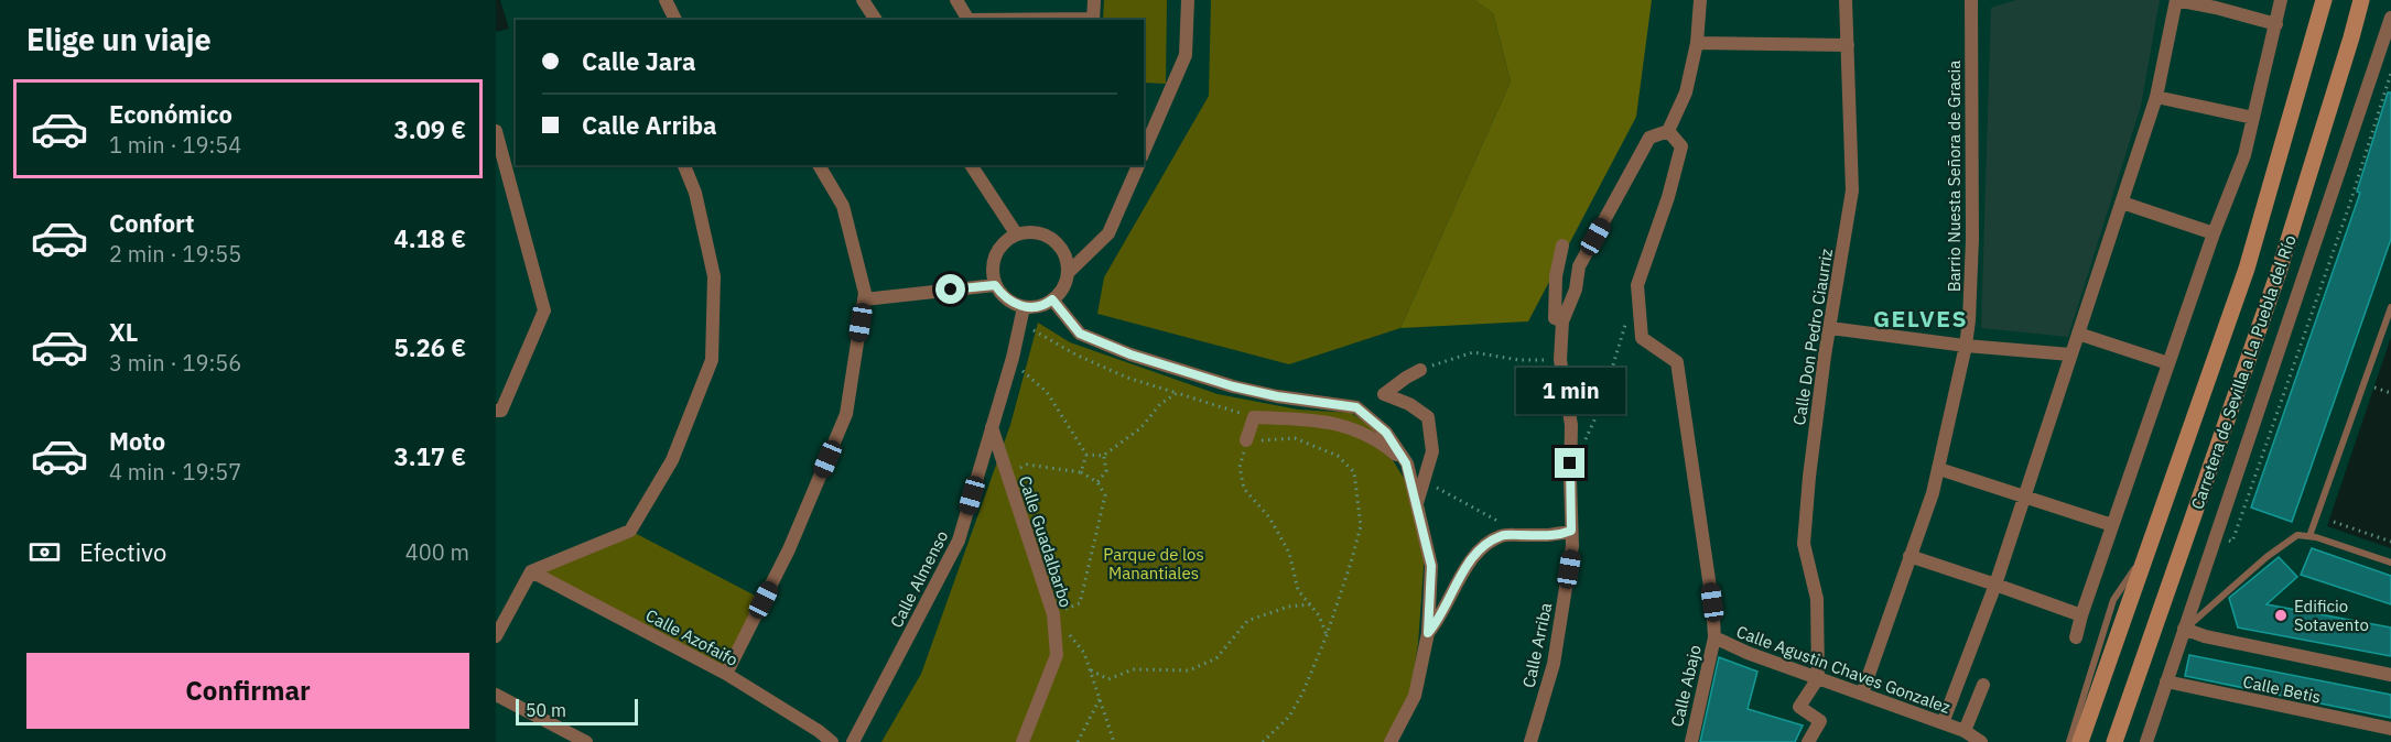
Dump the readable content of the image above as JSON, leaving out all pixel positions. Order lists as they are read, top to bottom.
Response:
{
  "streets": {
    "main road": ["Carretera de Sevilla a La Puebla del Río"],
    "street": [
      "Barrio Nuesta Señora de Gracia",
      "Calle Don Pedro Ciaurriz",
      "Calle Guadalbarbo",
      "Calle Almenso",
      "Calle Azofaifo",
      "Calle Arriba",
      "Calle Agustin Chaves Gonzalez",
      "Calle Abajo",
      "Calle Betis"
    ]
  },
  "crossings": [
    ["Barrio Nuesta Señora de Gracia", "Calle Agustin Chaves Gonzalez"],
    ["Calle Don Pedro Ciaurriz", "Calle Agustin Chaves Gonzalez"],
    ["Calle Guadalbarbo", "Calle Almenso"],
    ["Calle Arriba", "Calle Agustin Chaves Gonzalez"],
    ["Calle Agustin Chaves Gonzalez", "Calle Abajo"]
  ],
  "districts": ["GELVES"],
  "parks": ["Parque de los Manantiales"],
  "places": ["Edificio Sotavento"],
  "scale_bar": "50 m",
  "page": {
    "heading": "Elige un viaje",
    "banner": ["Calle Jara", "Calle Arriba"],
    "list": [
      {
        "name": "Económico",
        "note": "1 min · 19:54",
        "value": "3.09 €"
      },
      {
        "name": "Confort",
        "note": "2 min · 19:55",
        "value": "4.18 €"
      },
      {
        "name": "XL",
        "note": "3 min · 19:56",
        "value": "5.26 €"
      },
      {
        "name": "Moto",
        "note": "4 min · 19:57",
        "value": "3.17 €"
      }
    ],
    "bubble": "1 min",
    "pay": ["Efectivo", "400 m"],
    "buttons": "Confirmar",
    "scale": "50 m"
  }
}
